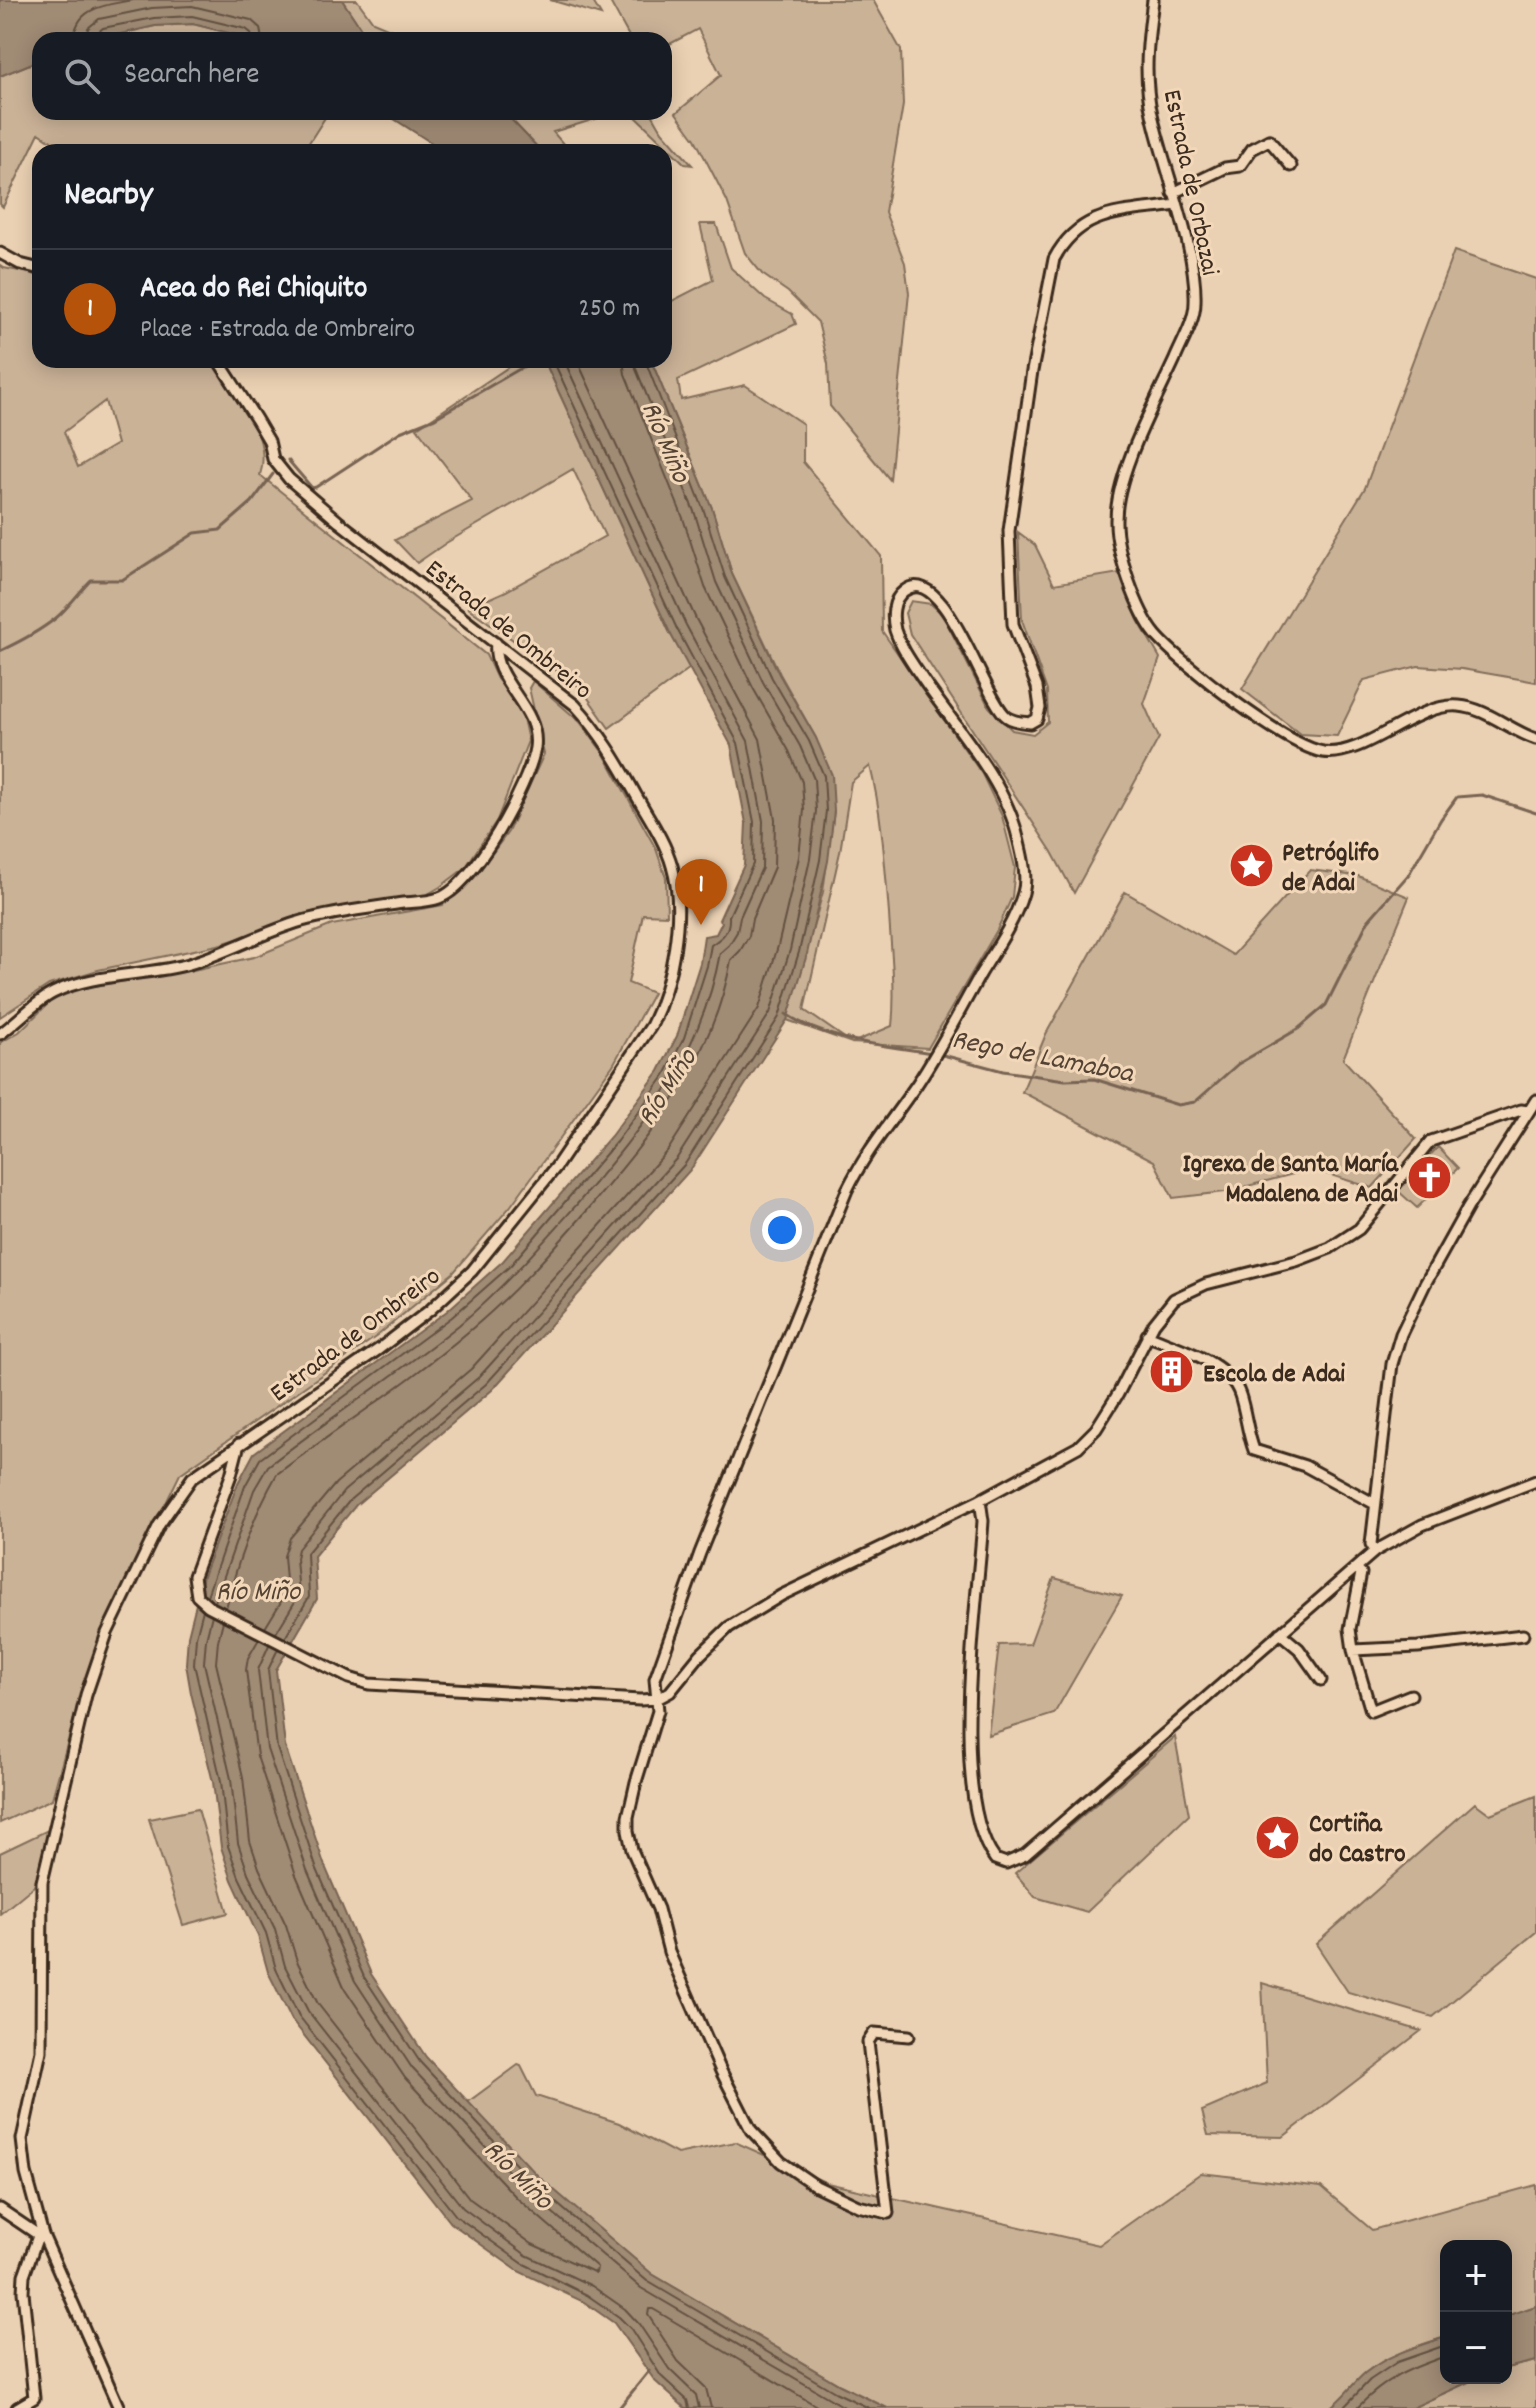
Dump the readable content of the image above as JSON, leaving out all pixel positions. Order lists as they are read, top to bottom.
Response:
{
  "streets": {
    "street": ["Estrada de Orbazai", "Estrada de Ombreiro"]
  },
  "water": ["Río Miño", "Rego de Lamaboa"],
  "places": {
    "place": ["Petróglifo de Adai", "Cortiña do Castro"],
    "church": ["Igrexa de Santa María Madalena de Adai"],
    "building": ["Escola de Adai"]
  },
  "page": {
    "search": "Search here",
    "heading": "Nearby",
    "list": [
      {
        "mark": "1",
        "name": "Acea do Rei Chiquito",
        "note": "Place · Estrada de Ombreiro",
        "value": "250 m"
      }
    ],
    "pins": "1",
    "map_buttons": ["+", "−"]
  }
}
